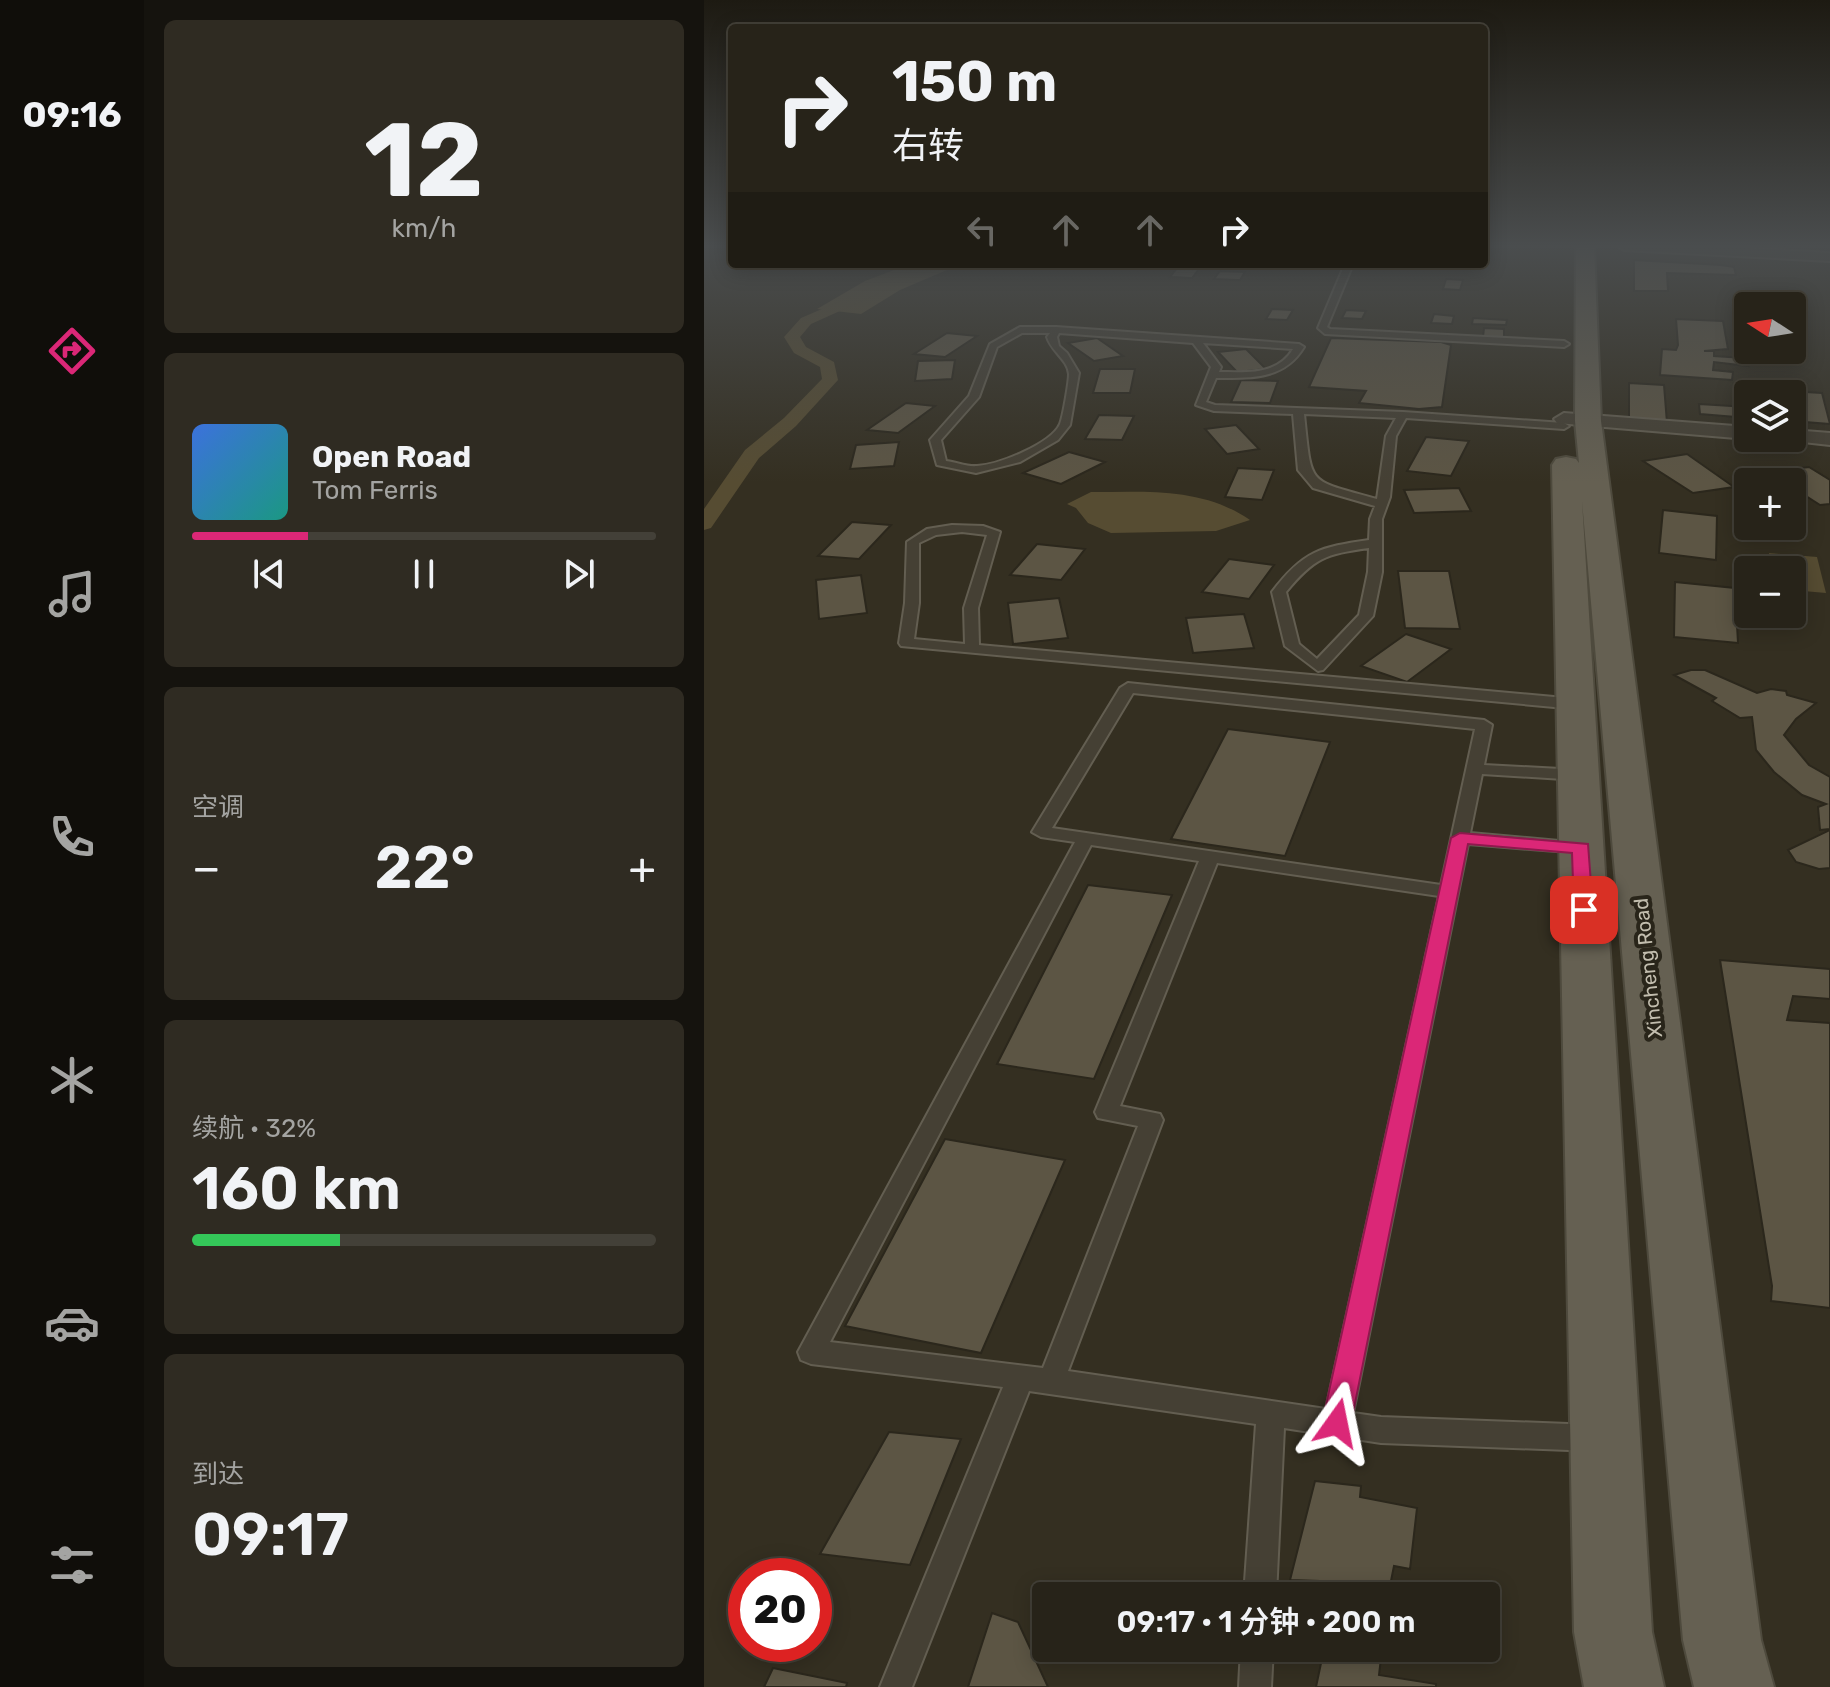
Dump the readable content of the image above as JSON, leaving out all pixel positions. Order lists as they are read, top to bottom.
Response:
{
  "streets": {
    "main road": ["Xincheng Road"]
  },
  "north": "left",
  "page": {
    "tabs": "09:16",
    "tile": [
      ["12", "km/h"],
      "空调",
      ["续航 · 32%", "160 km"],
      ["到达", "09:17"]
    ],
    "turn": ["150 m", "右转"],
    "map_buttons": ["+", "−"],
    "song": ["Open Road", "Tom Ferris"],
    "heat": ["−", "22°", "+"],
    "limit": "20",
    "trip": "09:17 · 1 分钟 · 200 m"
  }
}
